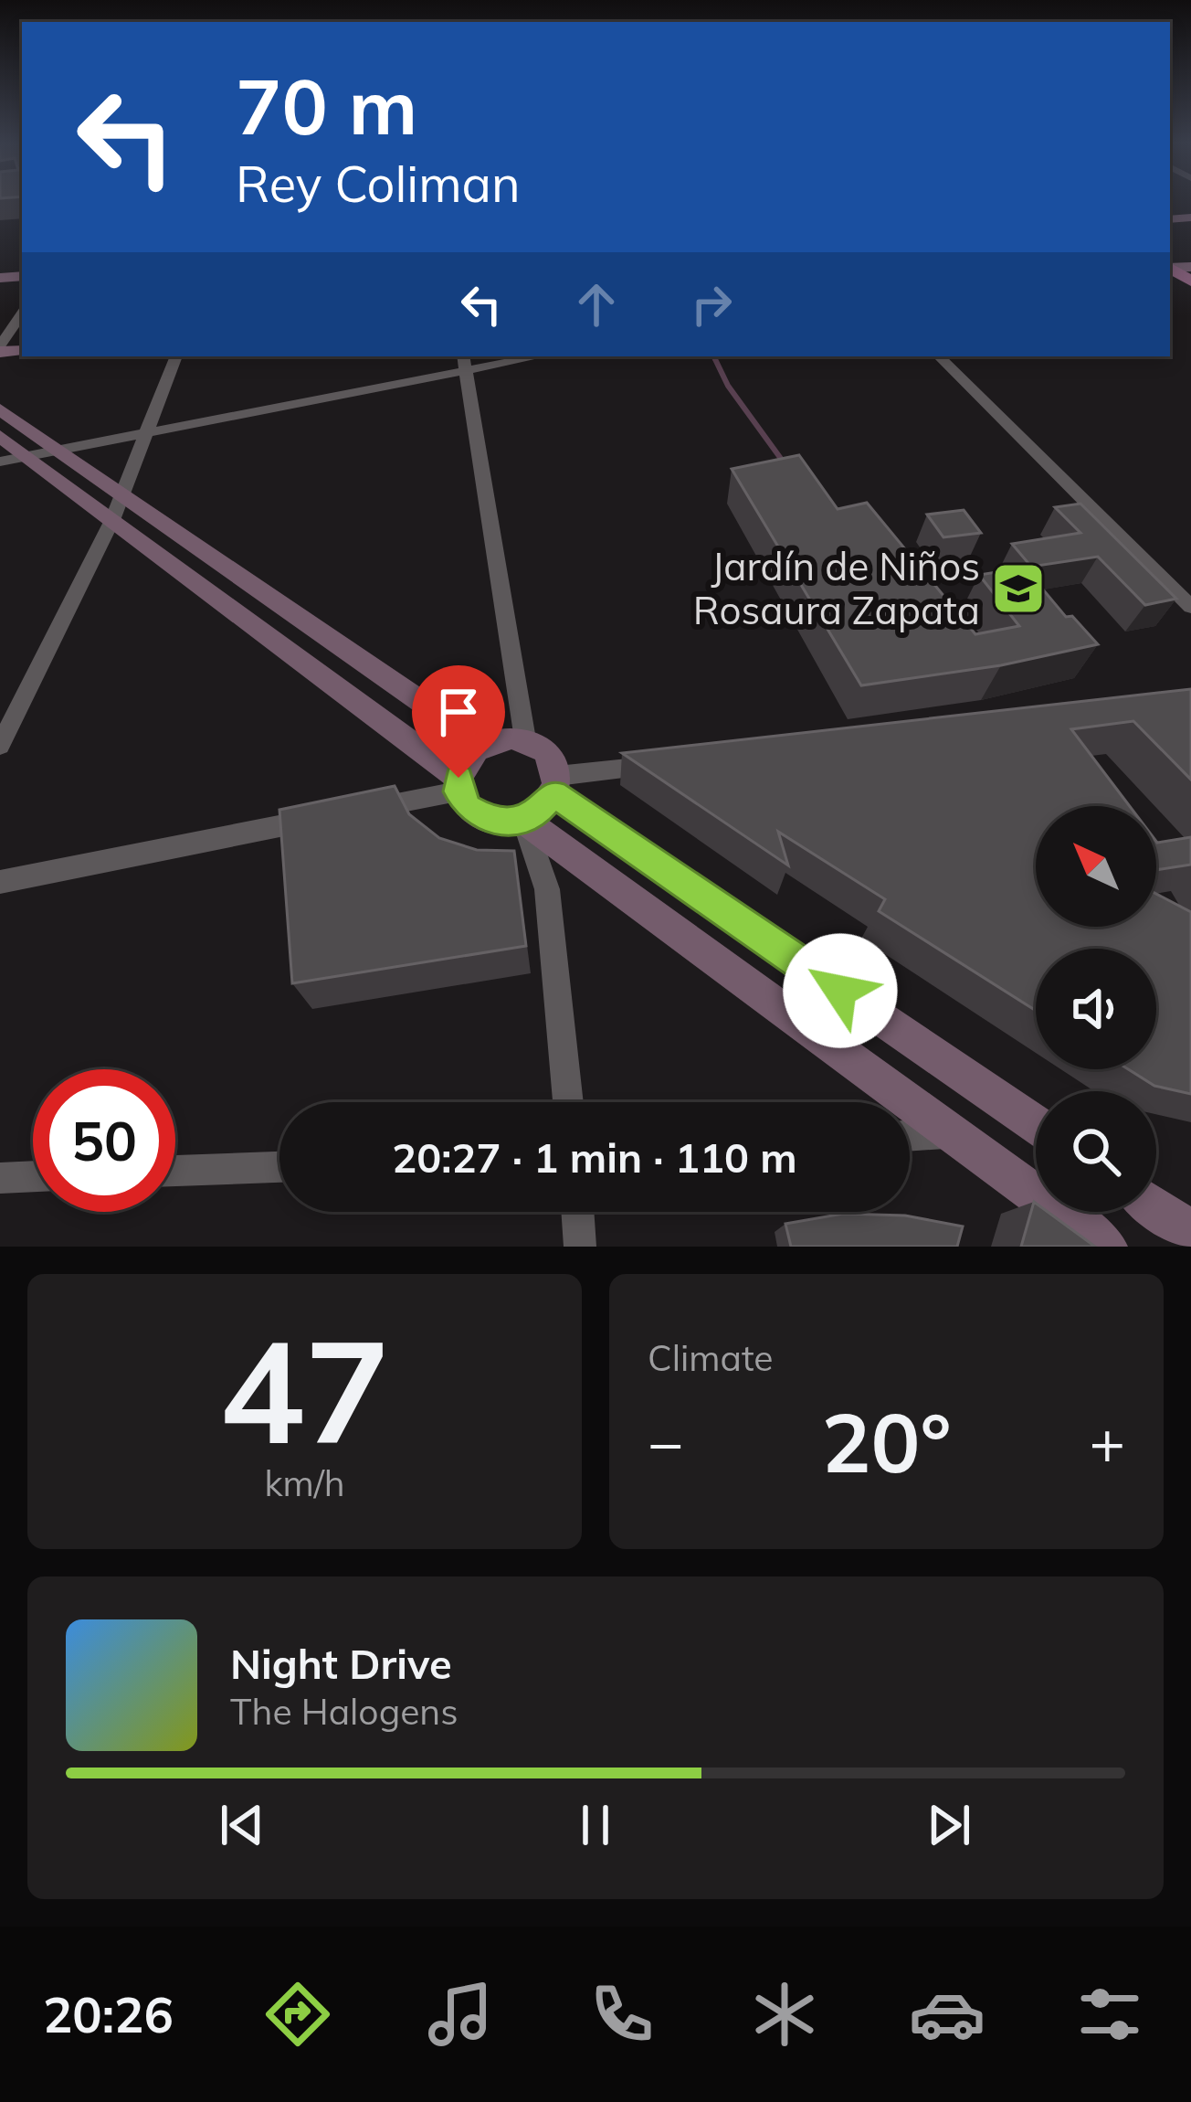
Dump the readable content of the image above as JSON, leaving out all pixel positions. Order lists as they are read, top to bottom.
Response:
{
  "places": {
    "school or university": ["Jardín de Niños Rosaura Zapata"]
  },
  "north": "top left",
  "page": {
    "turn": ["70 m", "Rey Coliman"],
    "limit": "50",
    "trip": "20:27 · 1 min · 110 m",
    "tile": [
      ["47", "km/h"],
      "Climate"
    ],
    "heat": ["−", "20°", "+"],
    "song": ["Night Drive", "The Halogens"],
    "tabs": "20:26"
  }
}
